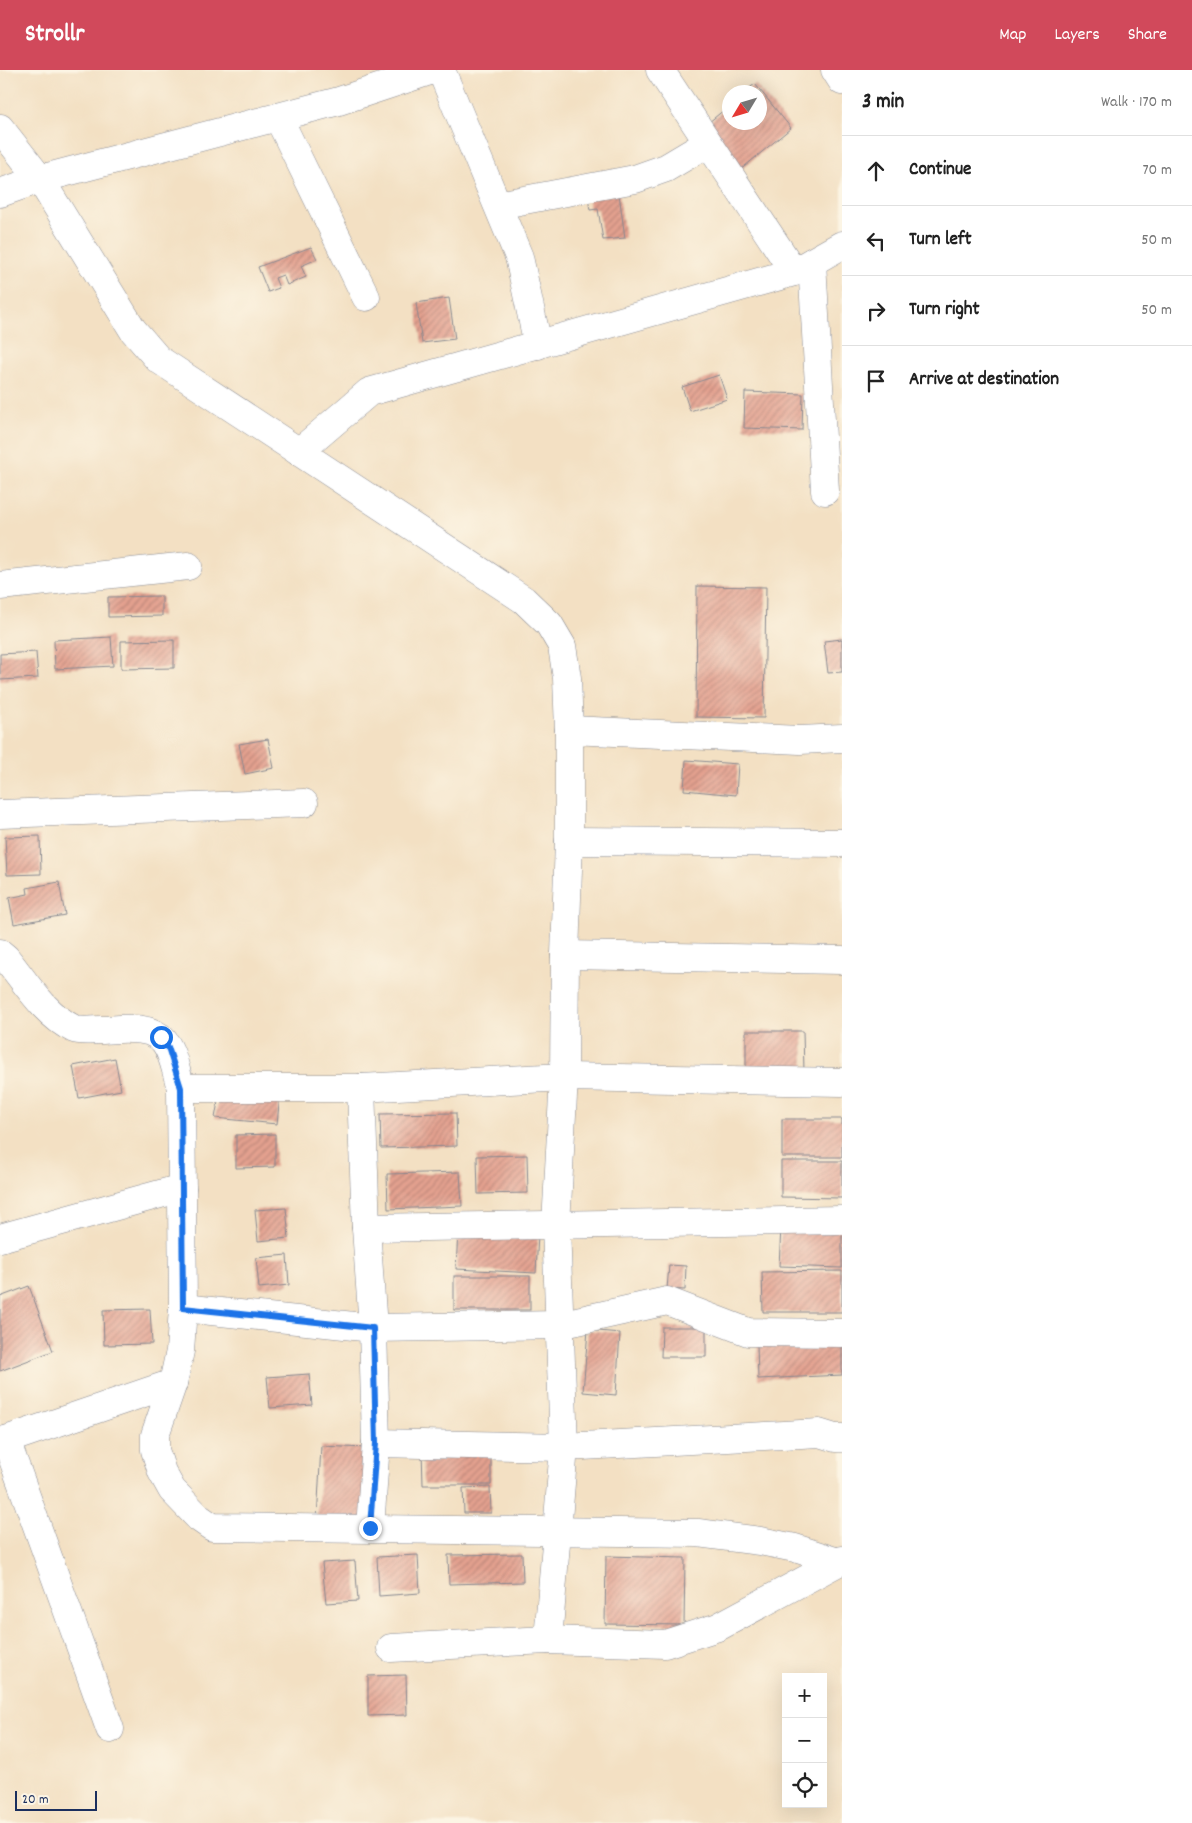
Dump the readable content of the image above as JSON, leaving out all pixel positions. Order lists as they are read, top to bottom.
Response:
{
  "scale_bar": "20 m",
  "north": "bottom left",
  "page": {
    "header": "Strollr",
    "nav": ["Map", "Layers", "Share"],
    "heading": ["3 min", "Walk · 170 m"],
    "list": [
      ["Continue", "70 m"],
      ["Turn left", "50 m"],
      ["Turn right", "50 m"],
      "Arrive at destination"
    ],
    "map_buttons": ["+", "−"],
    "scale": "20 m"
  }
}
